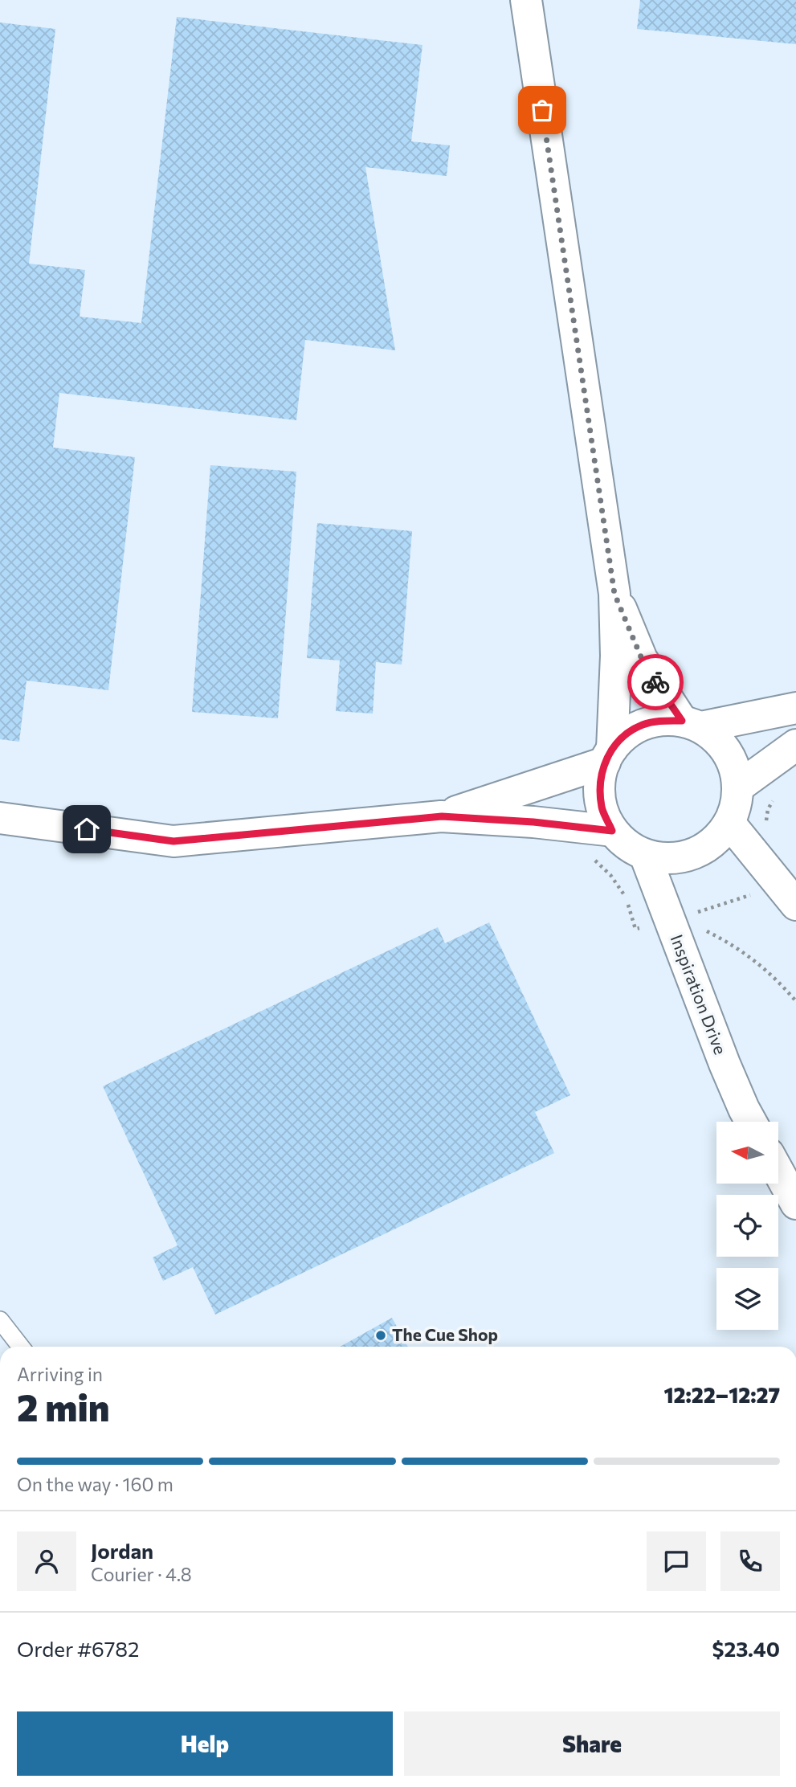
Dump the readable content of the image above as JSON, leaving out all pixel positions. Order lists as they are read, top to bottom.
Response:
{
  "streets": {
    "street": ["Inspiration Drive"]
  },
  "places": ["The Cue Shop"],
  "north": "left",
  "page": {
    "heading": ["2 min", "Arriving in", "12:22–12:27"],
    "panel": [
      "Jordan",
      "Courier · 4.8",
      "Order #6782",
      "$23.40"
    ],
    "bar": "On the way · 160 m",
    "buttons": ["Help", "Share"]
  }
}
